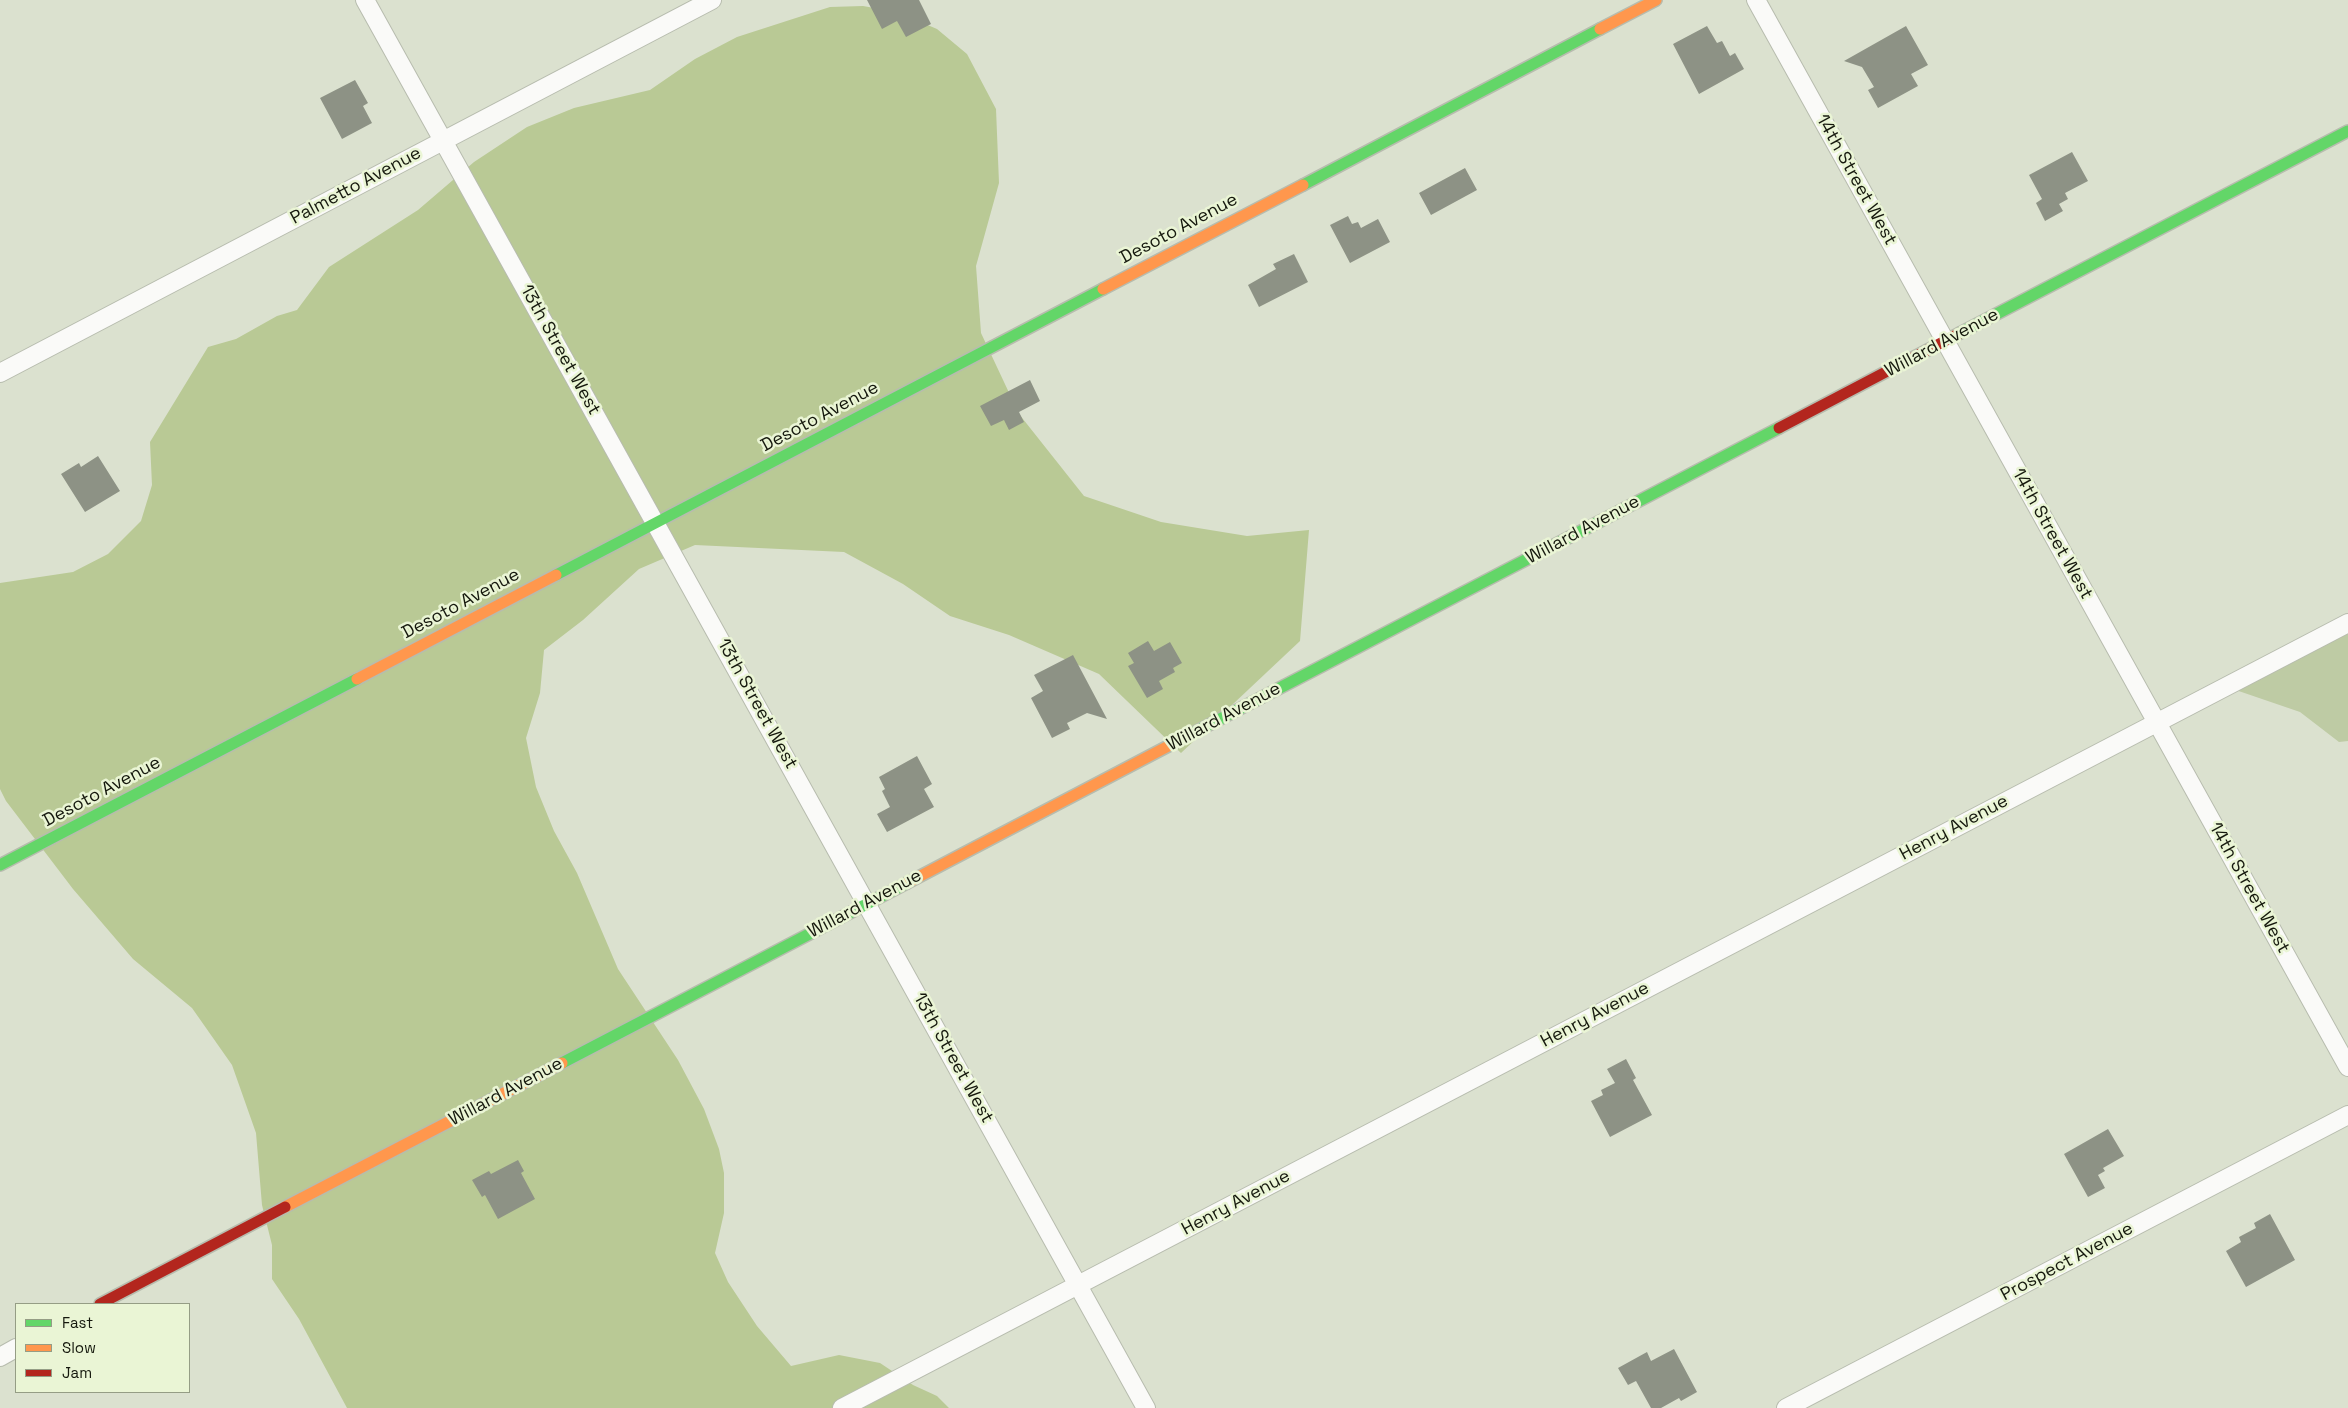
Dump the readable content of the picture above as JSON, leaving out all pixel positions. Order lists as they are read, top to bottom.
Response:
{
  "streets": {
    "street": [
      "14th Street West",
      "Palmetto Avenue",
      "Desoto Avenue",
      "Willard Avenue",
      "13th Street West",
      "Henry Avenue",
      "Prospect Avenue"
    ]
  },
  "crossings": [
    ["14th Street West", "Willard Avenue"],
    ["14th Street West", "Henry Avenue"],
    ["Palmetto Avenue", "13th Street West"],
    ["Desoto Avenue", "13th Street West"],
    ["Willard Avenue", "13th Street West"],
    ["13th Street West", "Henry Avenue"]
  ],
  "legend": ["Fast", "Slow", "Jam"]
}
